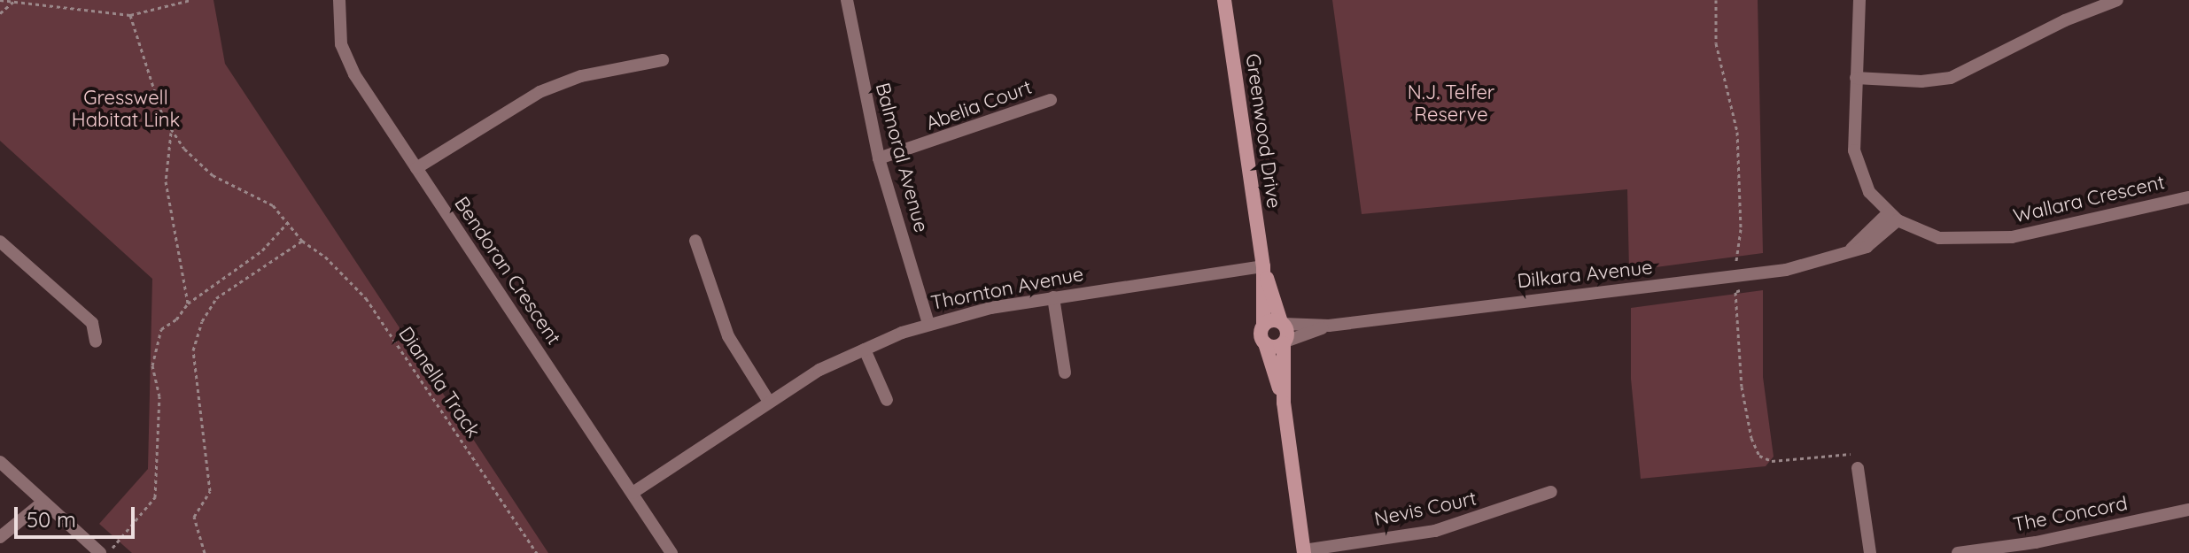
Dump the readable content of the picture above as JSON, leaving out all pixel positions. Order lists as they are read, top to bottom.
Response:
{
  "streets": {
    "street": [
      "Abelia Court",
      "Greenwood Drive",
      "Balmoral Avenue",
      "Wallara Crescent",
      "Bendoran Crescent",
      "Dilkara Avenue",
      "Thornton Avenue",
      "Nevis Court",
      "The Concord"
    ],
    "path": ["Dianella Track"]
  },
  "crossings": [
    ["Abelia Court", "Balmoral Avenue"],
    ["Greenwood Drive", "Dilkara Avenue"],
    ["Greenwood Drive", "Thornton Avenue"],
    ["Balmoral Avenue", "Thornton Avenue"],
    ["Wallara Crescent", "Dilkara Avenue"],
    ["Bendoran Crescent", "Thornton Avenue"]
  ],
  "parks": ["N.J. Telfer Reserve", "Gresswell Habitat Link"],
  "scale_bar": "50 m"
}
